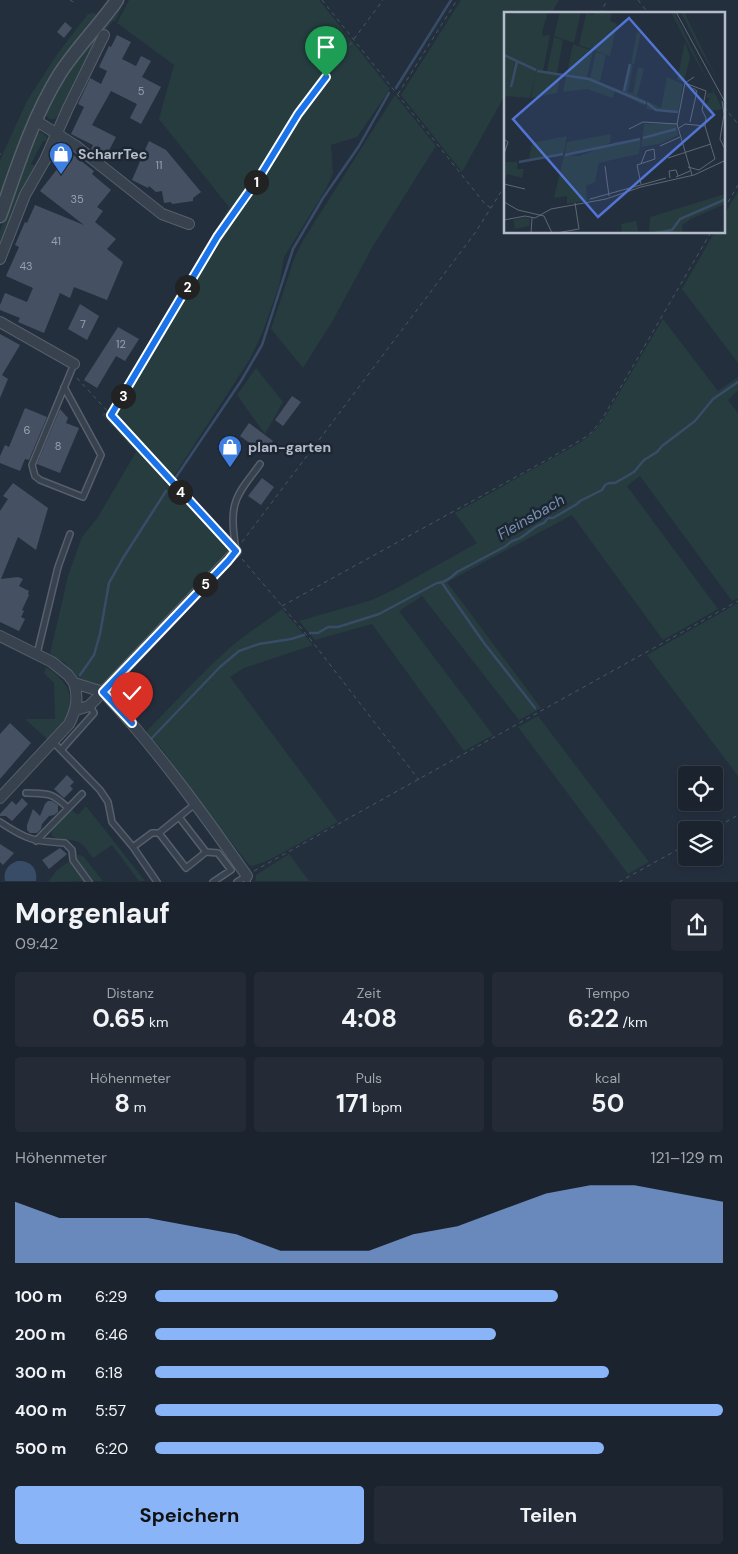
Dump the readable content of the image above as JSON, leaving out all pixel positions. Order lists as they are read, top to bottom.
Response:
{
  "water": ["Fleinsbach"],
  "places": {
    "shop": ["ScharrTec", "plan-garten"]
  },
  "house_numbers": [
    "5",
    "11",
    "35",
    "41",
    "43",
    "7",
    "12",
    "6",
    "8"
  ],
  "page": {
    "pins": [
      "1",
      "2",
      "3",
      "4",
      "5"
    ],
    "heading": ["Morgenlauf", "09:42"],
    "stats": [
      ["Distanz", "0.65 km"],
      ["Zeit", "4:08"],
      ["Tempo", "6:22 /km"],
      ["Höhenmeter", "8 m"],
      ["Puls", "171 bpm"],
      ["kcal", "50"]
    ],
    "chart": ["Höhenmeter", "121–129 m"],
    "list": [
      {
        "name": "100 m",
        "note": "6:29"
      },
      {
        "name": "200 m",
        "note": "6:46"
      },
      {
        "name": "300 m",
        "note": "6:18"
      },
      {
        "name": "400 m",
        "note": "5:57"
      },
      {
        "name": "500 m",
        "note": "6:20"
      }
    ],
    "buttons": ["Speichern", "Teilen"]
  }
}
